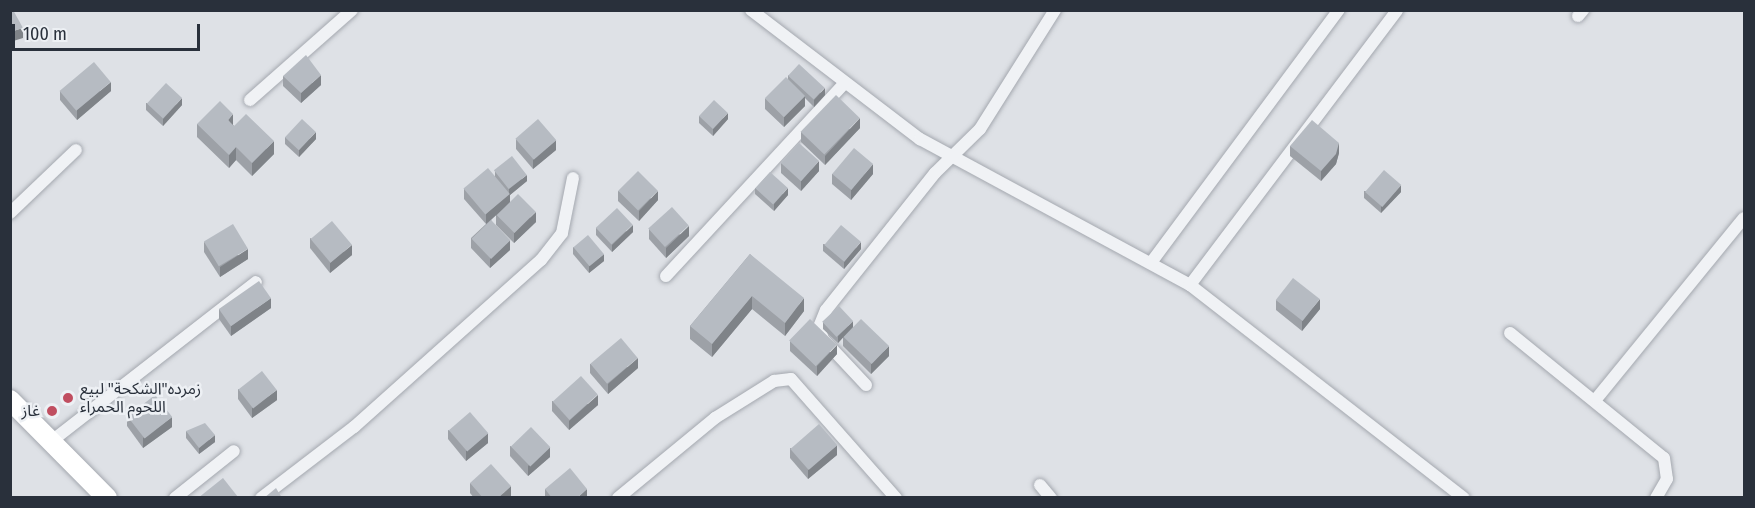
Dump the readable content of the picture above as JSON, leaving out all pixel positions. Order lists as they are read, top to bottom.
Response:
{
  "places": ["زمرده\"الشكحة\" لبيع اللحوم الحمراء", "غاز"],
  "scale_bar": "100 m"
}
